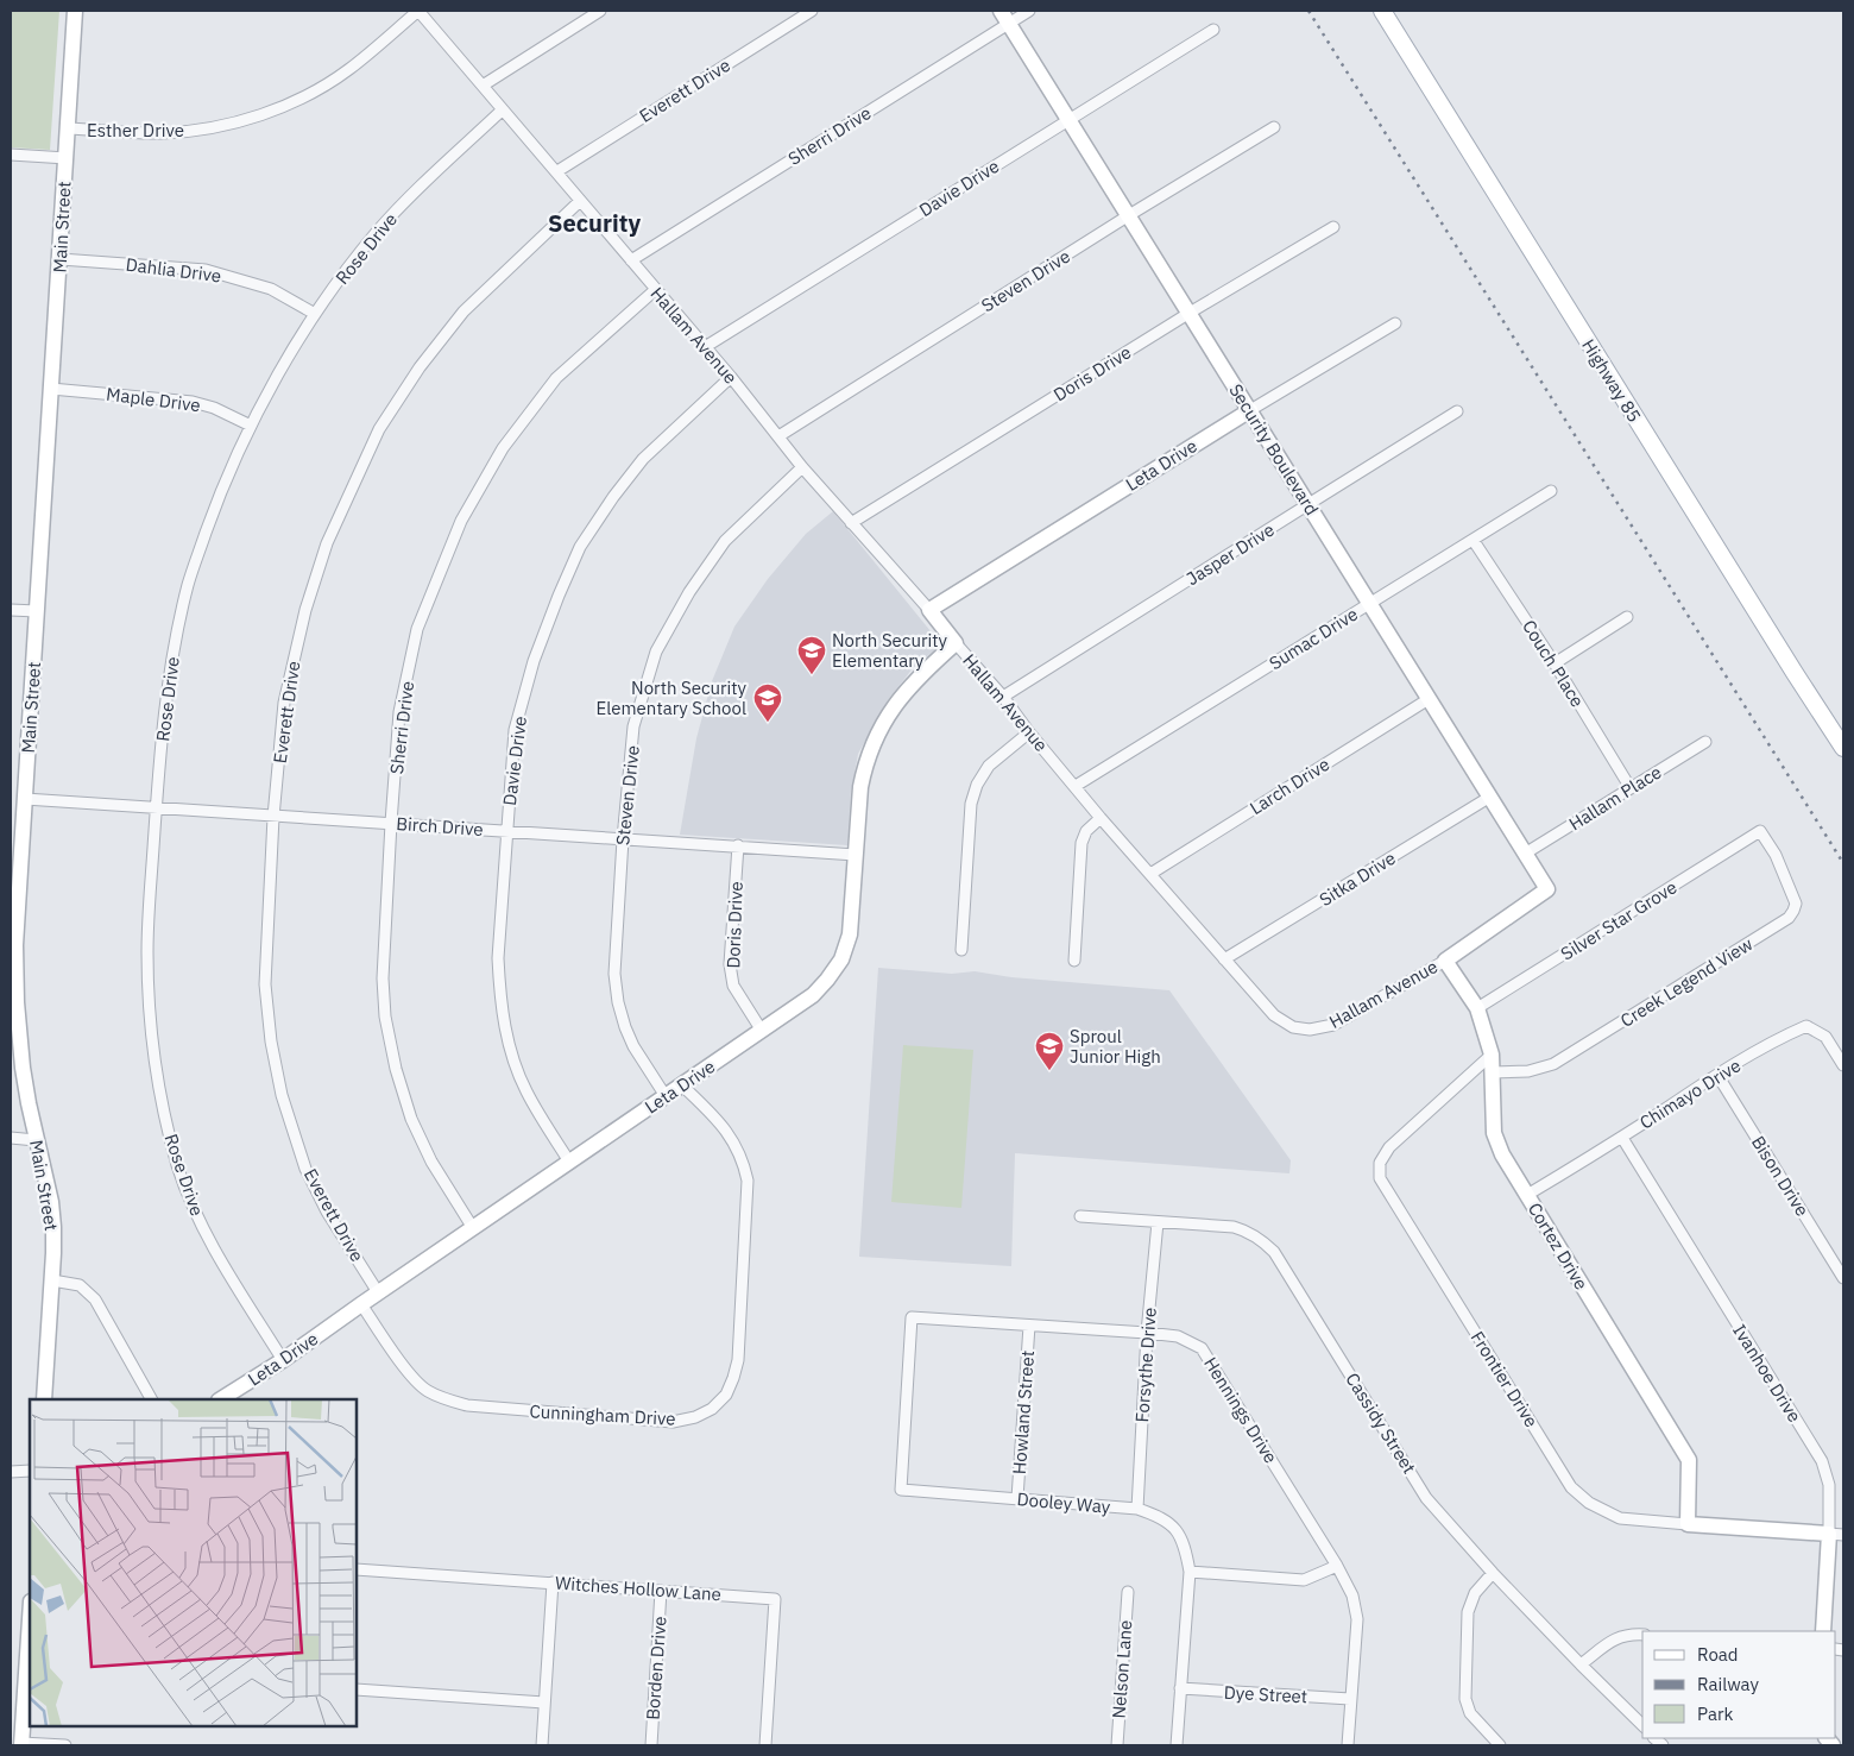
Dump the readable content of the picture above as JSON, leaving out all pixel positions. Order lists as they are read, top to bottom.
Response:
{
  "streets": {
    "main road": ["Highway 85"],
    "street": [
      "Everett Drive",
      "Esther Drive",
      "Sherri Drive",
      "Davie Drive",
      "Main Street",
      "Rose Drive",
      "Dahlia Drive",
      "Steven Drive",
      "Hallam Avenue",
      "Doris Drive",
      "Maple Drive",
      "Security Boulevard",
      "Leta Drive",
      "Jasper Drive",
      "Sumac Drive",
      "Couch Place",
      "Larch Drive",
      "Hallam Place",
      "Birch Drive",
      "Sitka Drive",
      "Silver Star Grove",
      "Creek Legend View",
      "Chimayo Drive",
      "Bison Drive",
      "Cortez Drive",
      "Forsythe Drive",
      "Ivanhoe Drive",
      "Frontier Drive",
      "Hennings Drive",
      "Howland Street",
      "Cunningham Drive",
      "Cassidy Street",
      "Dooley Way",
      "Witches Hollow Lane",
      "Borden Drive",
      "Nelson Lane",
      "Dye Street"
    ]
  },
  "crossings": [
    ["Everett Drive", "Hallam Avenue"],
    ["Everett Drive", "Leta Drive"],
    ["Everett Drive", "Birch Drive"],
    ["Esther Drive", "Main Street"],
    ["Esther Drive", "Hallam Avenue"],
    ["Sherri Drive", "Hallam Avenue"],
    ["Sherri Drive", "Security Boulevard"],
    ["Sherri Drive", "Leta Drive"],
    ["Sherri Drive", "Birch Drive"],
    ["Davie Drive", "Hallam Avenue"],
    ["Davie Drive", "Security Boulevard"],
    ["Davie Drive", "Leta Drive"],
    ["Davie Drive", "Birch Drive"],
    ["Main Street", "Dahlia Drive"],
    ["Main Street", "Maple Drive"],
    ["Main Street", "Birch Drive"],
    ["Rose Drive", "Dahlia Drive"],
    ["Rose Drive", "Hallam Avenue"],
    ["Rose Drive", "Maple Drive"],
    ["Rose Drive", "Leta Drive"],
    ["Rose Drive", "Birch Drive"],
    ["Steven Drive", "Hallam Avenue"],
    ["Steven Drive", "Security Boulevard"],
    ["Steven Drive", "Leta Drive"],
    ["Steven Drive", "Birch Drive"],
    ["Hallam Avenue", "Doris Drive"],
    ["Hallam Avenue", "Security Boulevard"],
    ["Hallam Avenue", "Leta Drive"],
    ["Hallam Avenue", "Jasper Drive"],
    ["Hallam Avenue", "Sumac Drive"],
    ["Hallam Avenue", "Larch Drive"],
    ["Hallam Avenue", "Sitka Drive"],
    ["Hallam Avenue", "Cortez Drive"],
    ["Doris Drive", "Security Boulevard"],
    ["Doris Drive", "Leta Drive"],
    ["Doris Drive", "Birch Drive"],
    ["Security Boulevard", "Leta Drive"],
    ["Security Boulevard", "Jasper Drive"],
    ["Security Boulevard", "Sumac Drive"],
    ["Security Boulevard", "Larch Drive"],
    ["Security Boulevard", "Hallam Place"],
    ["Security Boulevard", "Sitka Drive"],
    ["Leta Drive", "Birch Drive"],
    ["Leta Drive", "Cunningham Drive"],
    ["Sumac Drive", "Couch Place"],
    ["Couch Place", "Hallam Place"],
    ["Silver Star Grove", "Creek Legend View"],
    ["Silver Star Grove", "Cortez Drive"],
    ["Creek Legend View", "Cortez Drive"],
    ["Chimayo Drive", "Bison Drive"],
    ["Chimayo Drive", "Cortez Drive"],
    ["Chimayo Drive", "Ivanhoe Drive"],
    ["Cortez Drive", "Frontier Drive"],
    ["Forsythe Drive", "Hennings Drive"],
    ["Forsythe Drive", "Cassidy Street"],
    ["Forsythe Drive", "Dooley Way"],
    ["Ivanhoe Drive", "Frontier Drive"],
    ["Hennings Drive", "Howland Street"],
    ["Hennings Drive", "Dooley Way"],
    ["Hennings Drive", "Dye Street"],
    ["Howland Street", "Dooley Way"],
    ["Dooley Way", "Dye Street"],
    ["Witches Hollow Lane", "Borden Drive"]
  ],
  "districts": ["Security"],
  "places": {
    "school or university": ["North Security Elementary", "North Security Elementary School", "Sproul Junior High"]
  },
  "legend": ["Road", "Railway", "Park"]
}
